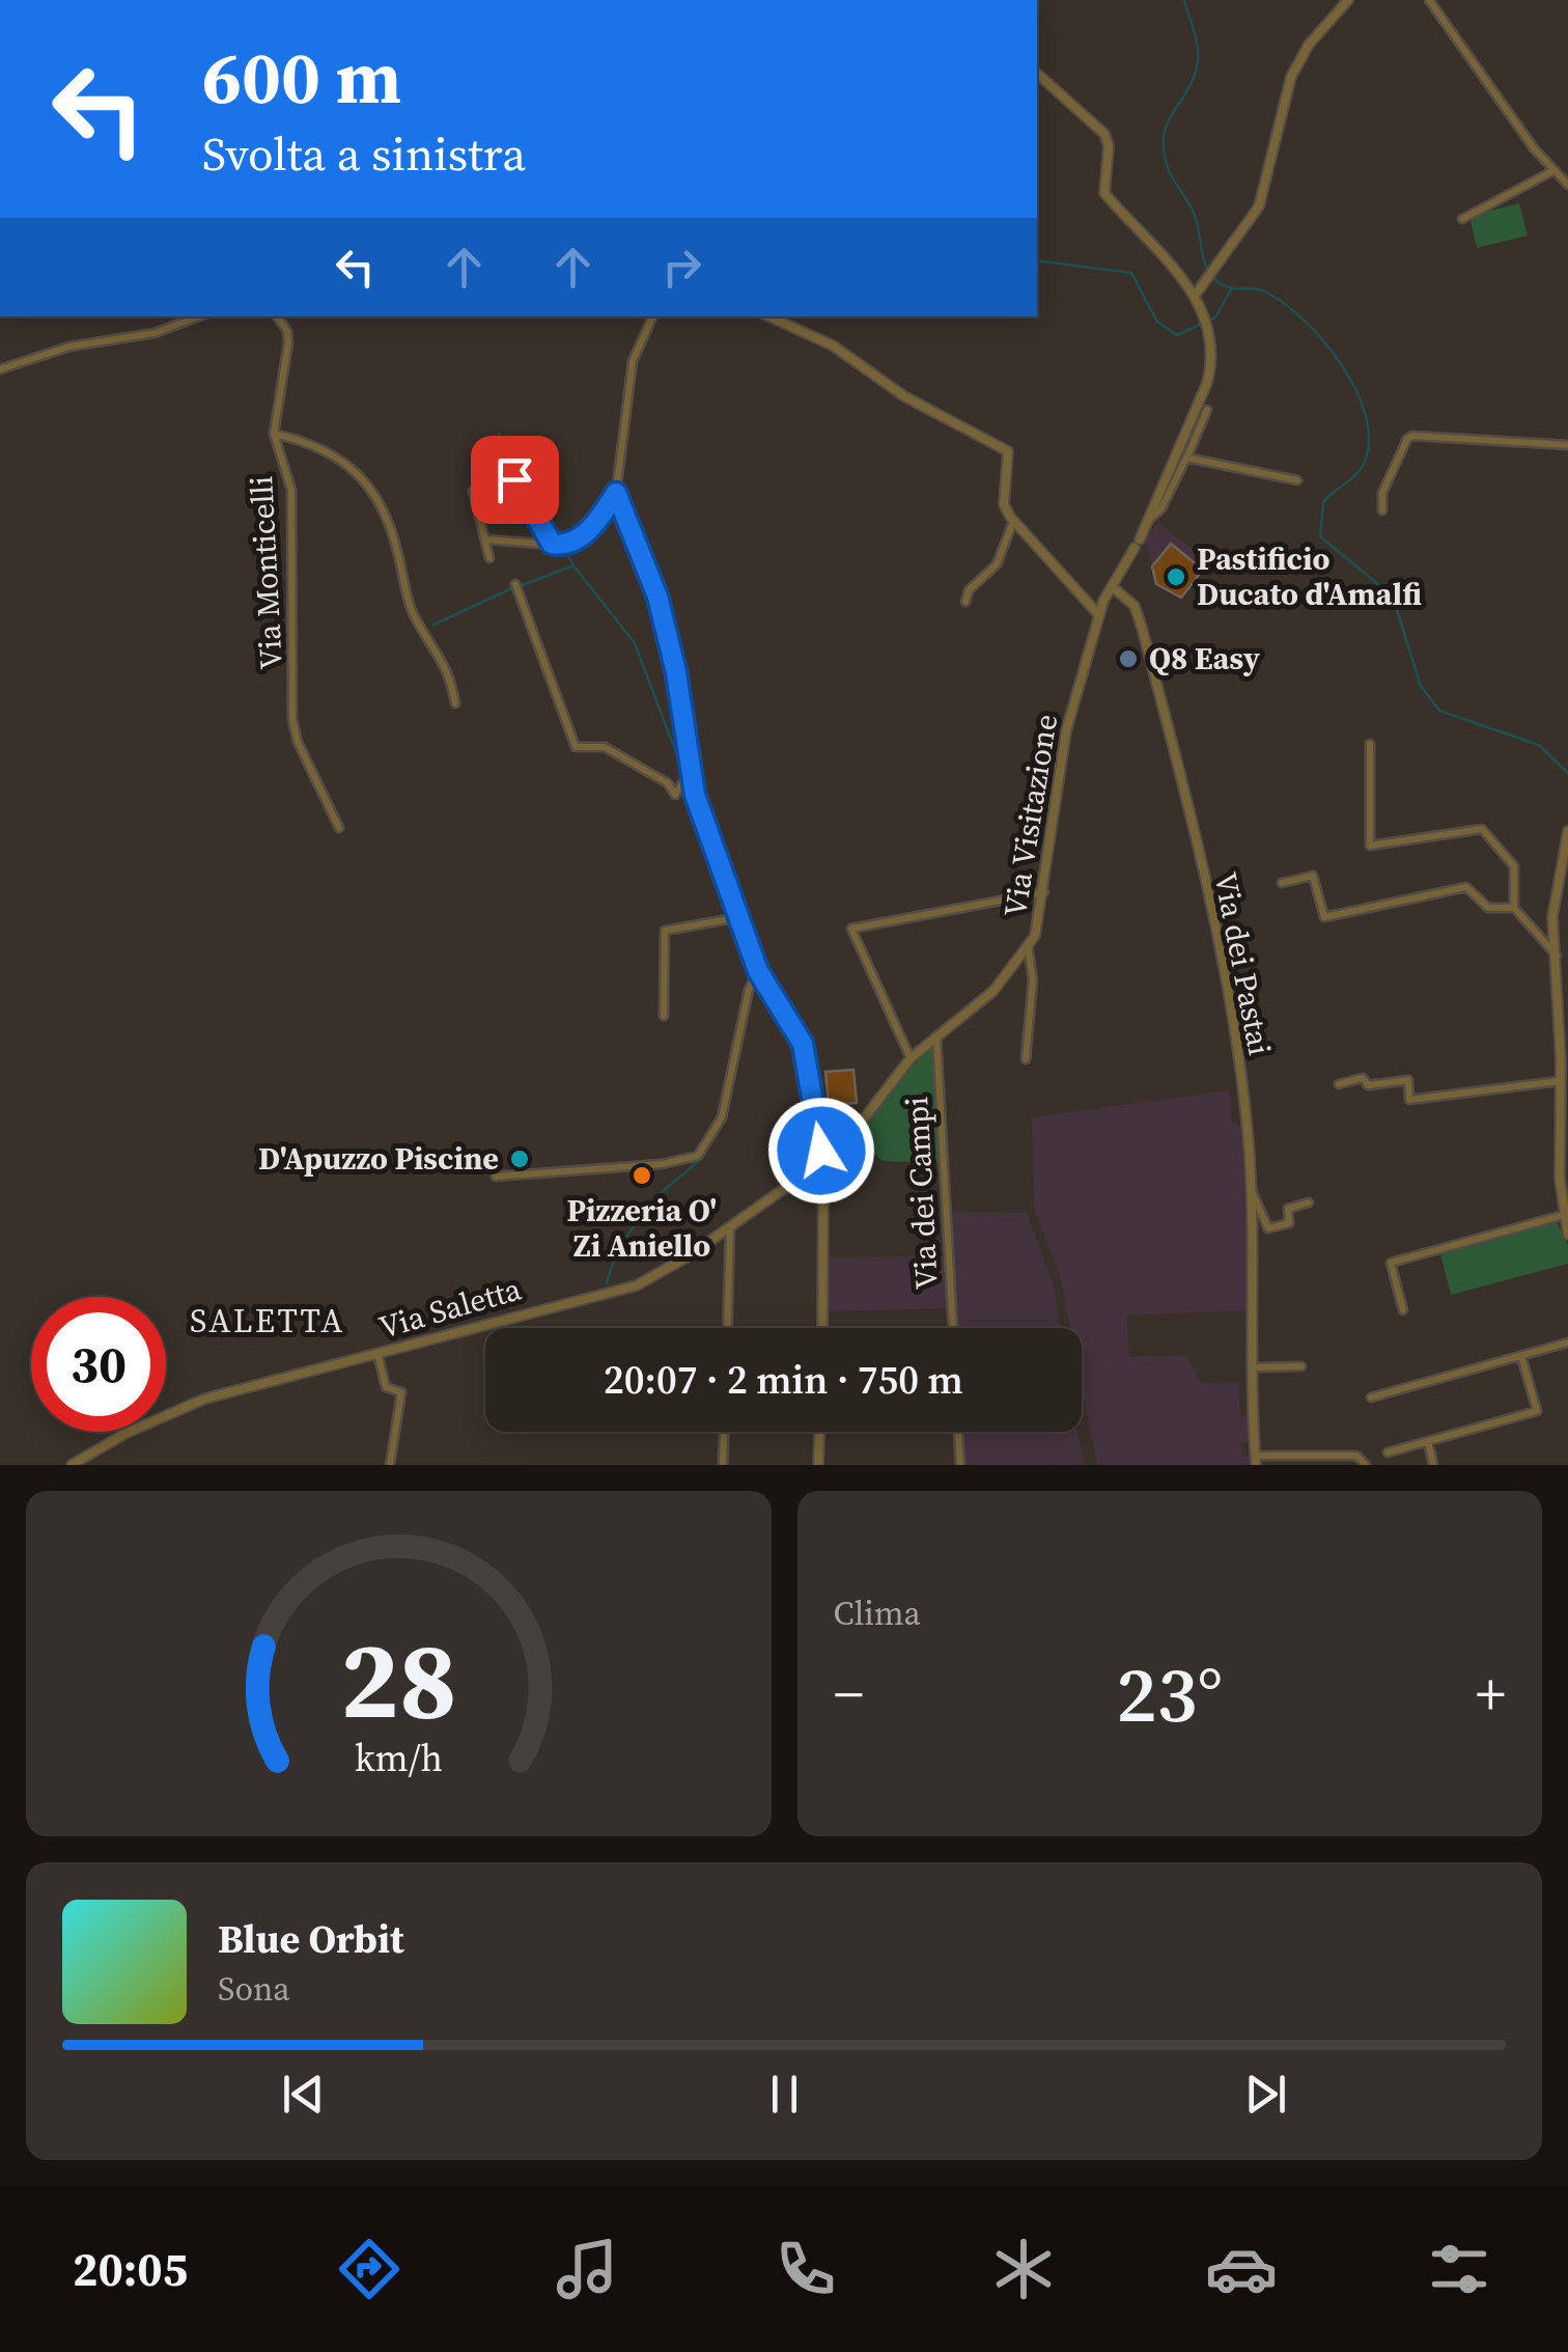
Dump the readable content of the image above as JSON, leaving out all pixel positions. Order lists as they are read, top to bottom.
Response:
{
  "streets": {
    "street": [
      "Via Monticelli",
      "Via Visitazione",
      "Via dei Pastai",
      "Via dei Campi",
      "Via Saletta"
    ]
  },
  "crossings": [
    ["Via Visitazione", "Via dei Pastai"],
    ["Via Visitazione", "Via dei Campi"],
    ["Via Visitazione", "Via Saletta"]
  ],
  "districts": ["SALETTA"],
  "places": [
    "Pastificio Ducato d'Amalfi",
    "Q8 Easy",
    "D'Apuzzo Piscine",
    "Pizzeria O' Zi Aniello"
  ],
  "page": {
    "turn": ["600 m", "Svolta a sinistra"],
    "limit": "30",
    "trip": "20:07 · 2 min · 750 m",
    "tile": "Clima",
    "heat": ["−", "23°", "+"],
    "song": ["Blue Orbit", "Sona"],
    "tabs": "20:05",
    "gauge": ["28", "km/h"]
  }
}
